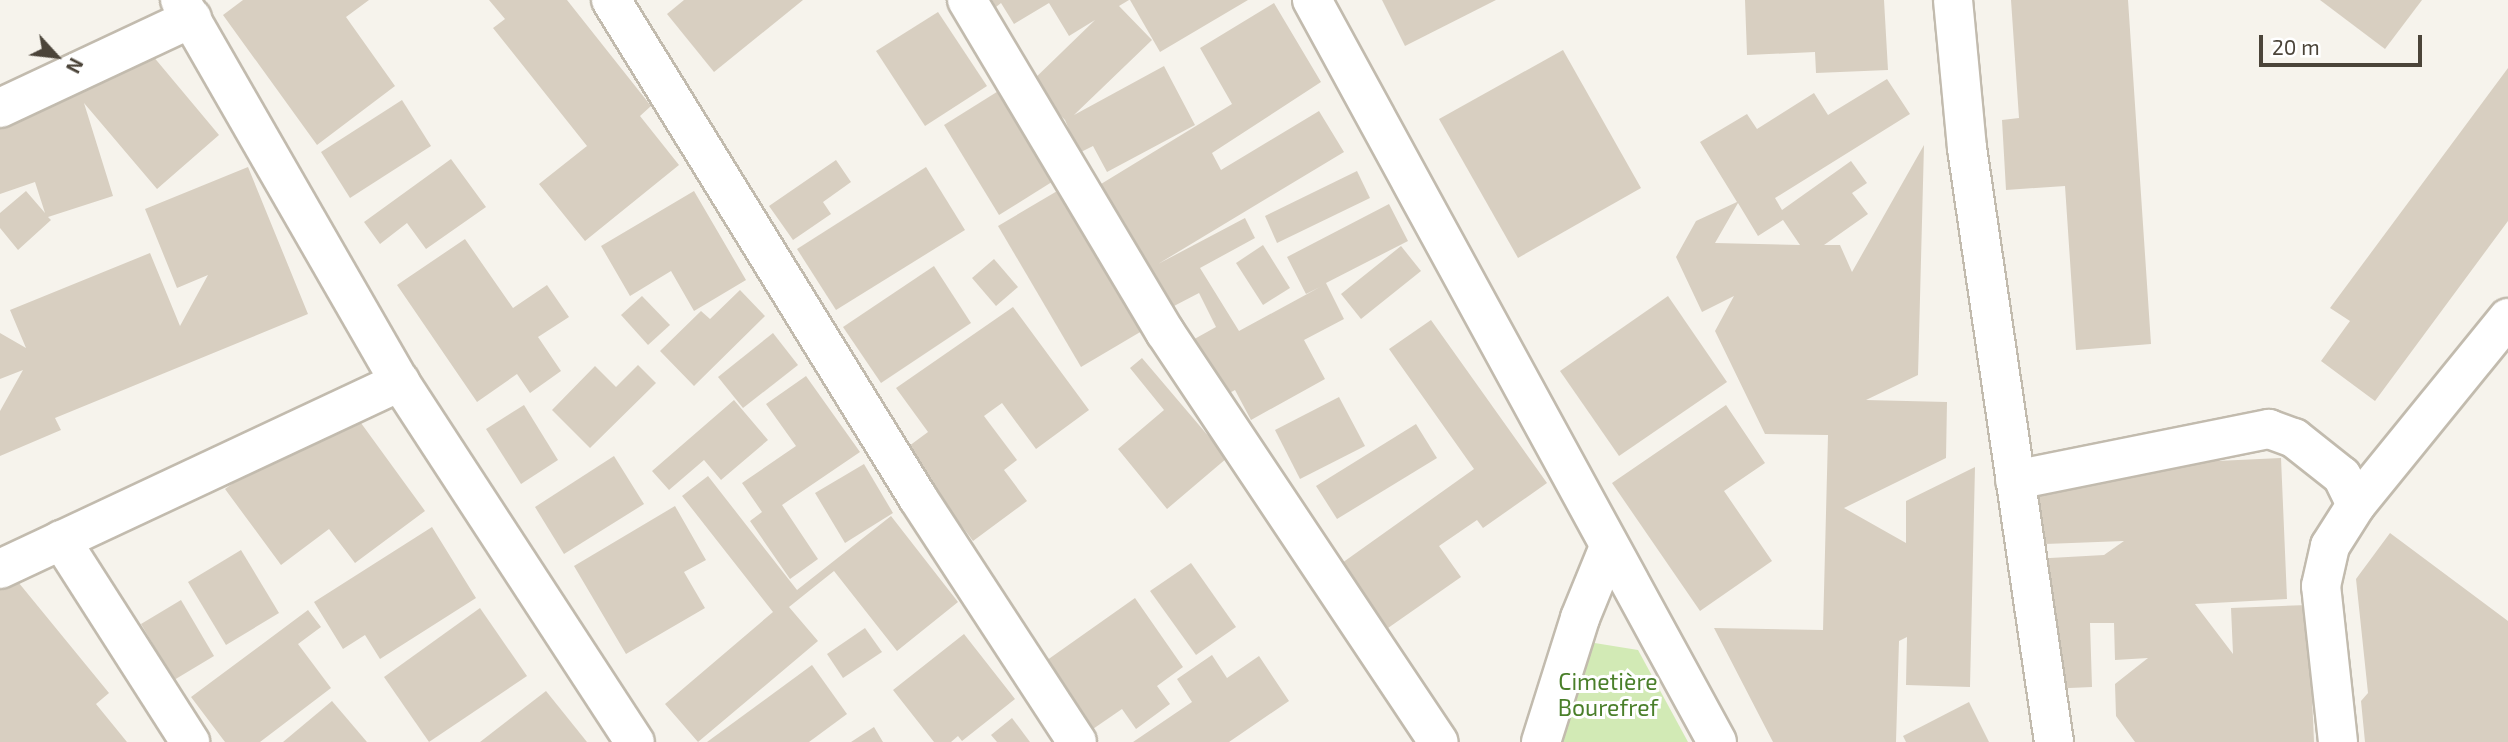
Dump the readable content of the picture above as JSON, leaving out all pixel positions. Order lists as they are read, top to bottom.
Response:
{
  "parks": ["Cimetière Bourefref"],
  "scale_bar": "20 m",
  "north": "bottom right"
}
